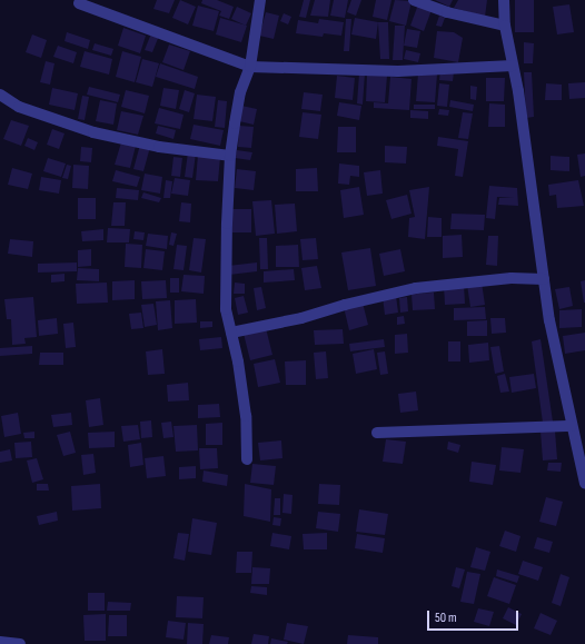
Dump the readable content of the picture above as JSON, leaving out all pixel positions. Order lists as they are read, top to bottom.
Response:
{
  "scale_bar": "50 m"
}
